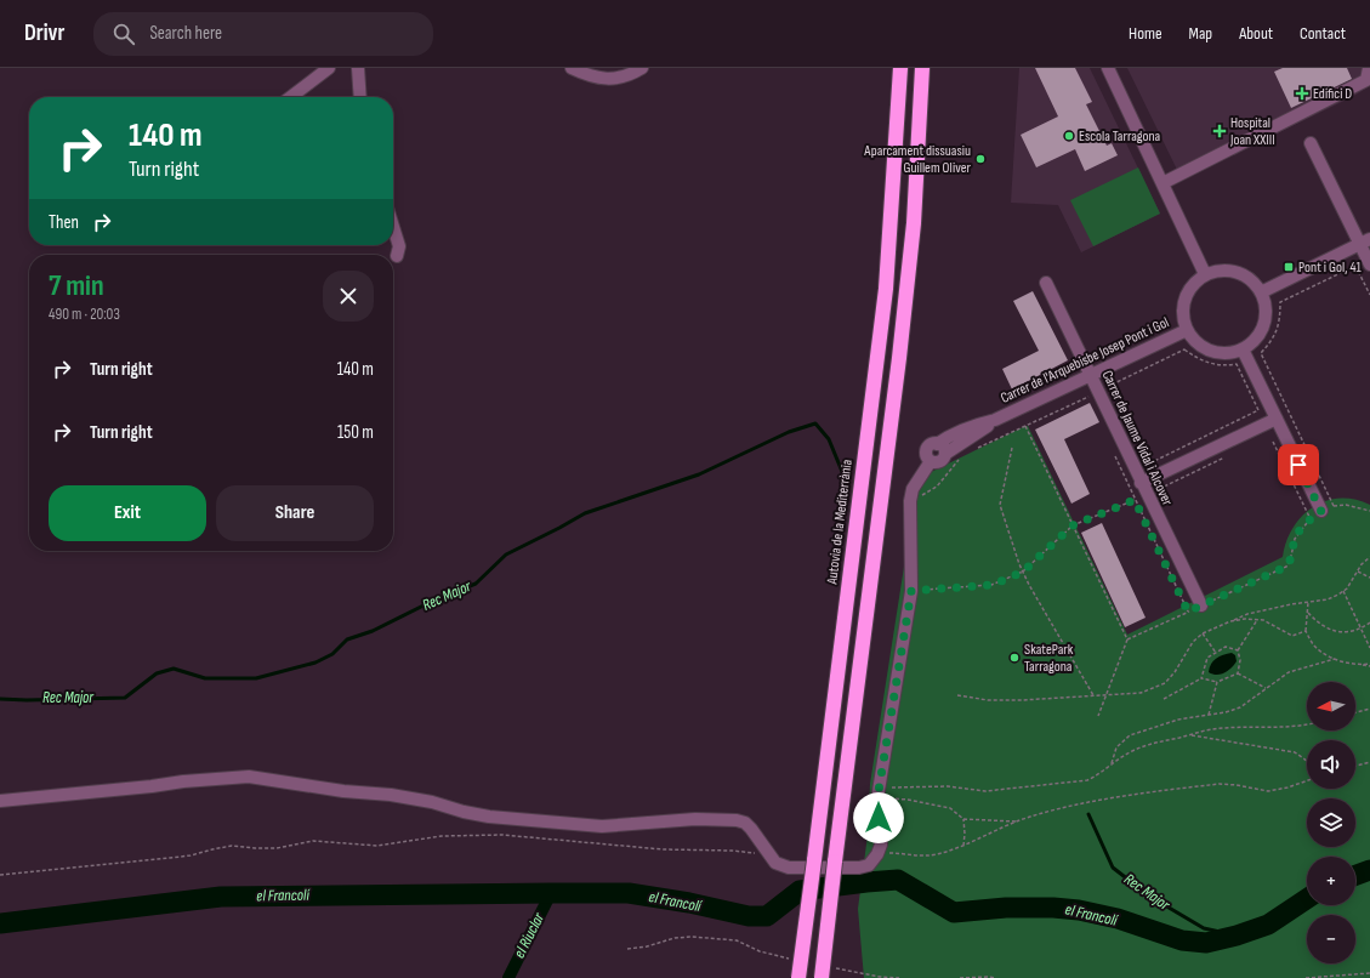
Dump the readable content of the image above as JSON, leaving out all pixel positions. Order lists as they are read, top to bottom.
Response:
{
  "streets": {
    "highway": ["Autovia de la Mediterrània"],
    "street": ["Carrer de l'Arquebisbe Josep Pont i Gol", "Carrer de Jaume Vidal i Alcover"]
  },
  "crossings": [
    ["Carrer de l'Arquebisbe Josep Pont i Gol", "Carrer de Jaume Vidal i Alcover"]
  ],
  "water": ["Rec Major", "el Francolí", "el Riuclar"],
  "places": {
    "health": ["Edifici D", "Hospital Joan XXIII"],
    "other": ["Escola Tarragona", "Aparcament dissuasiu Guillem Oliver", "SkatePark Tarragona"],
    "transit": ["Pont i Gol, 41"]
  },
  "north": "left",
  "page": {
    "header": "Drivr",
    "search": "Search here",
    "nav": [
      "Home",
      "Map",
      "About",
      "Contact"
    ],
    "turn": ["140 m", "Turn right"],
    "then": "Then",
    "heading": ["7 min", "490 m · 20:03"],
    "list": [
      {
        "name": "Turn right",
        "value": "140 m"
      },
      {
        "name": "Turn right",
        "value": "150 m"
      }
    ],
    "buttons": ["Exit", "Share"],
    "map_buttons": ["+", "−"]
  }
}
